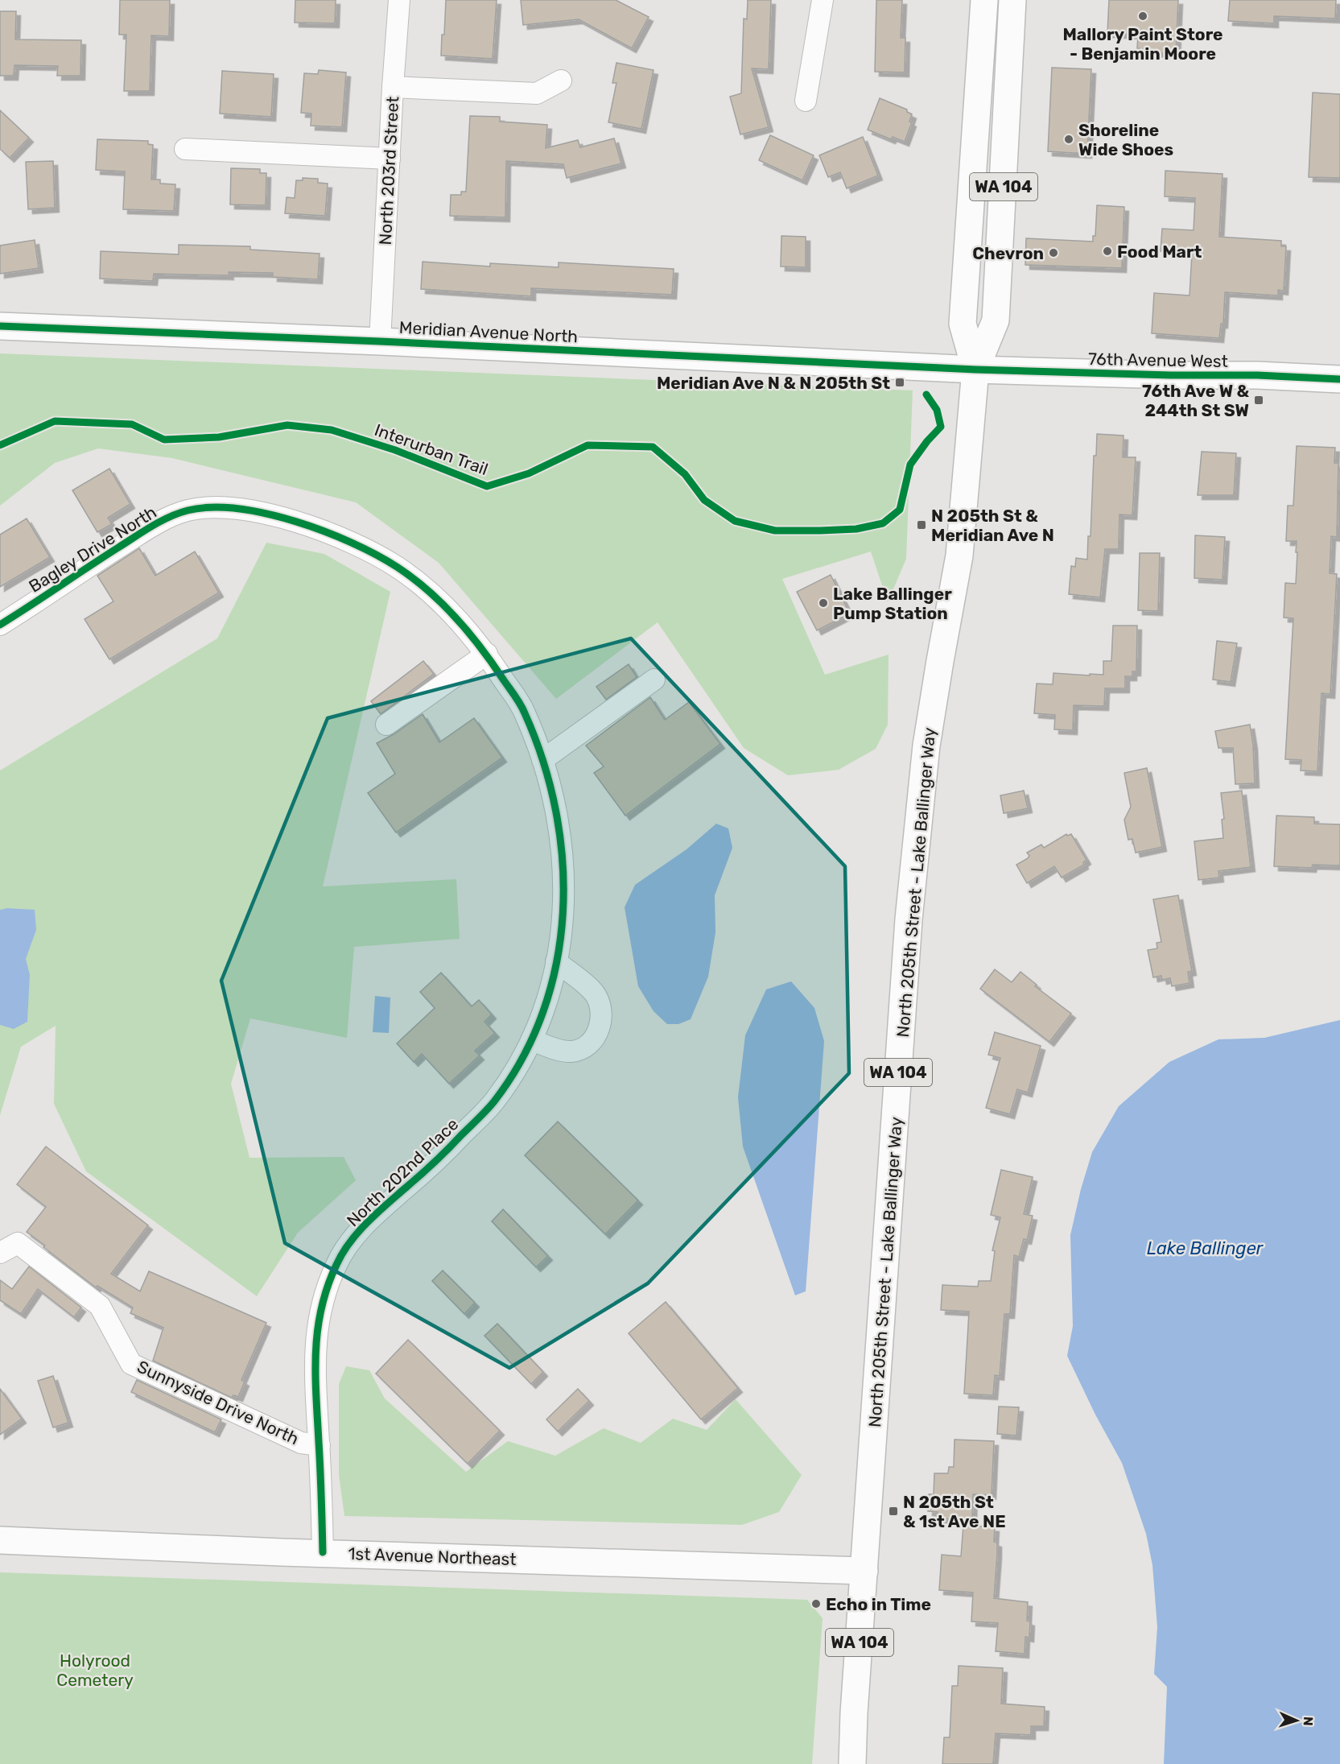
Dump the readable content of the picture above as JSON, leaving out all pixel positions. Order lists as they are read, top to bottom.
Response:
{
  "streets": {
    "street": [
      "North 203rd Street",
      "WA 104",
      "Meridian Avenue North",
      "76th Avenue West",
      "Bagley Drive North",
      "North 205th Street - Lake Ballinger Way",
      "North 202nd Place",
      "Sunnyside Drive North",
      "1st Avenue Northeast"
    ],
    "cycle path": ["Interurban Trail"]
  },
  "crossings": [
    ["North 203rd Street", "Meridian Avenue North"],
    ["WA 104", "North 205th Street - Lake Ballinger Way"],
    ["WA 104", "1st Avenue Northeast"],
    ["Meridian Avenue North", "76th Avenue West"],
    ["Meridian Avenue North", "North 205th Street - Lake Ballinger Way"],
    ["76th Avenue West", "North 205th Street - Lake Ballinger Way"],
    ["Bagley Drive North", "North 202nd Place"],
    ["North 205th Street - Lake Ballinger Way", "1st Avenue Northeast"],
    ["North 202nd Place", "Sunnyside Drive North"],
    ["North 202nd Place", "1st Avenue Northeast"]
  ],
  "water": ["Lake Ballinger"],
  "parks": ["Holyrood Cemetery"],
  "places": {
    "other": [
      "Mallory Paint Store - Benjamin Moore",
      "Shoreline Wide Shoes",
      "Food Mart",
      "Chevron",
      "Lake Ballinger Pump Station",
      "Echo in Time"
    ],
    "transit": [
      "Meridian Ave N & N 205th St",
      "76th Ave W & 244th St SW",
      "N 205th St & Meridian Ave N",
      "N 205th St & 1st Ave NE"
    ]
  },
  "north": "right"
}
